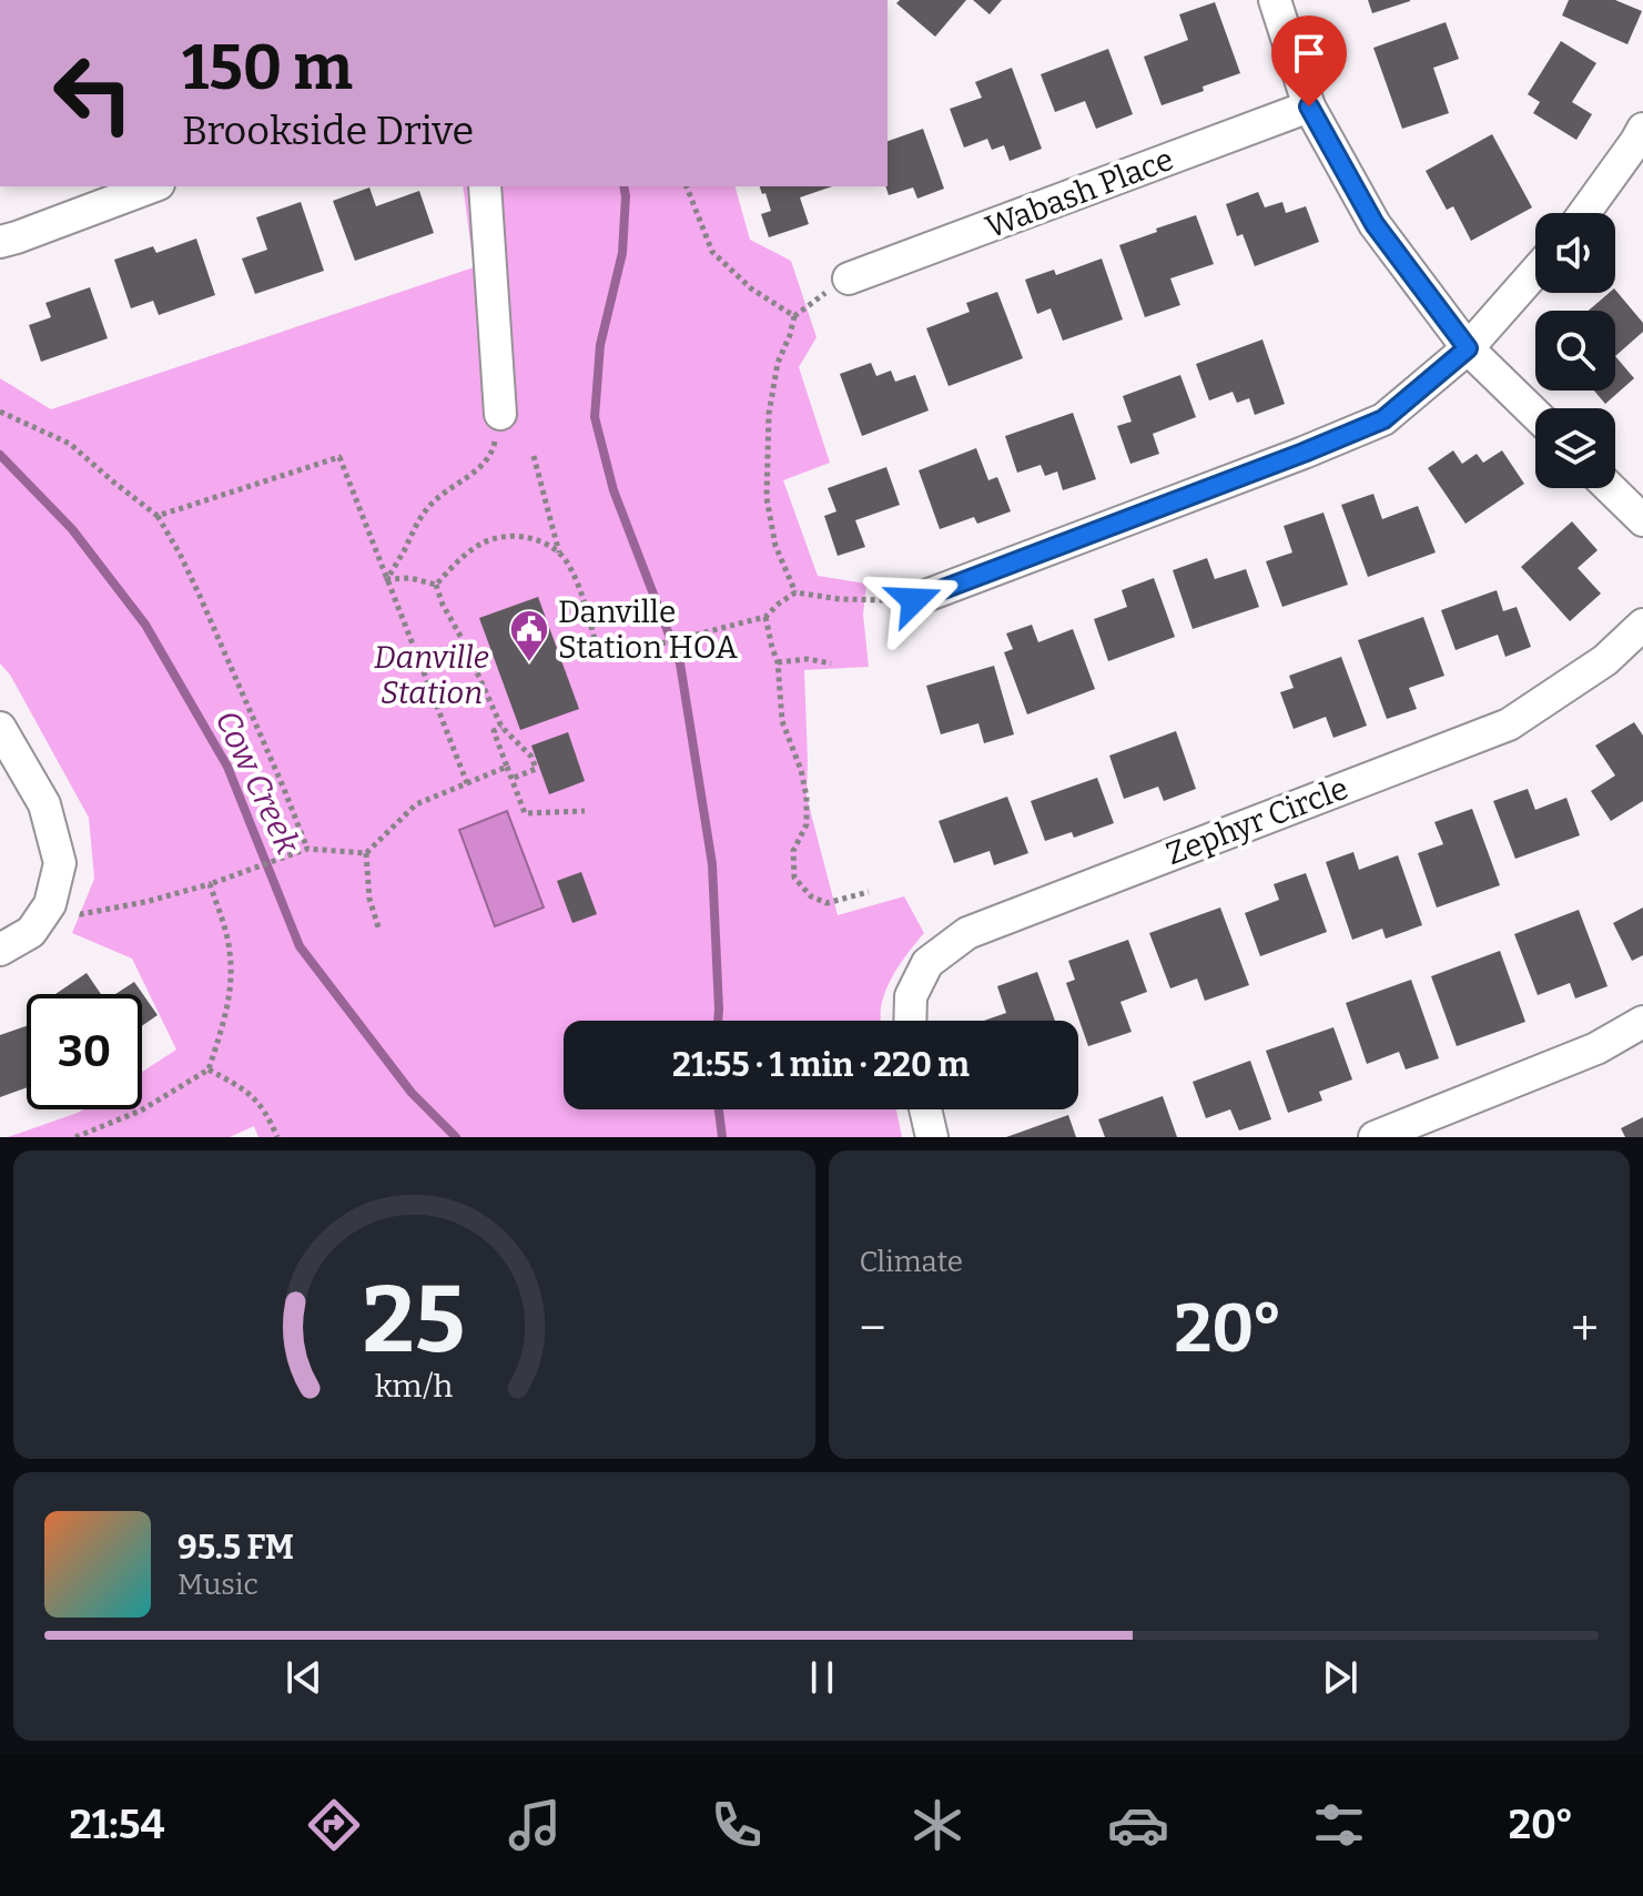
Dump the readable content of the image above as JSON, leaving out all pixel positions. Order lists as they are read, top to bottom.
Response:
{
  "streets": {
    "street": ["Wabash Place", "Zephyr Circle"]
  },
  "water": ["Cow Creek"],
  "parks": ["Danville Station"],
  "places": {
    "public building": ["Danville Station HOA"]
  },
  "page": {
    "turn": ["150 m", "Brookside Drive"],
    "limit": "30",
    "trip": "21:55 · 1 min · 220 m",
    "tile": "Climate",
    "heat": ["−", "20°", "+"],
    "song": ["95.5 FM", "Music"],
    "tabs": ["21:54", "20°"],
    "gauge": ["25", "km/h"]
  }
}
